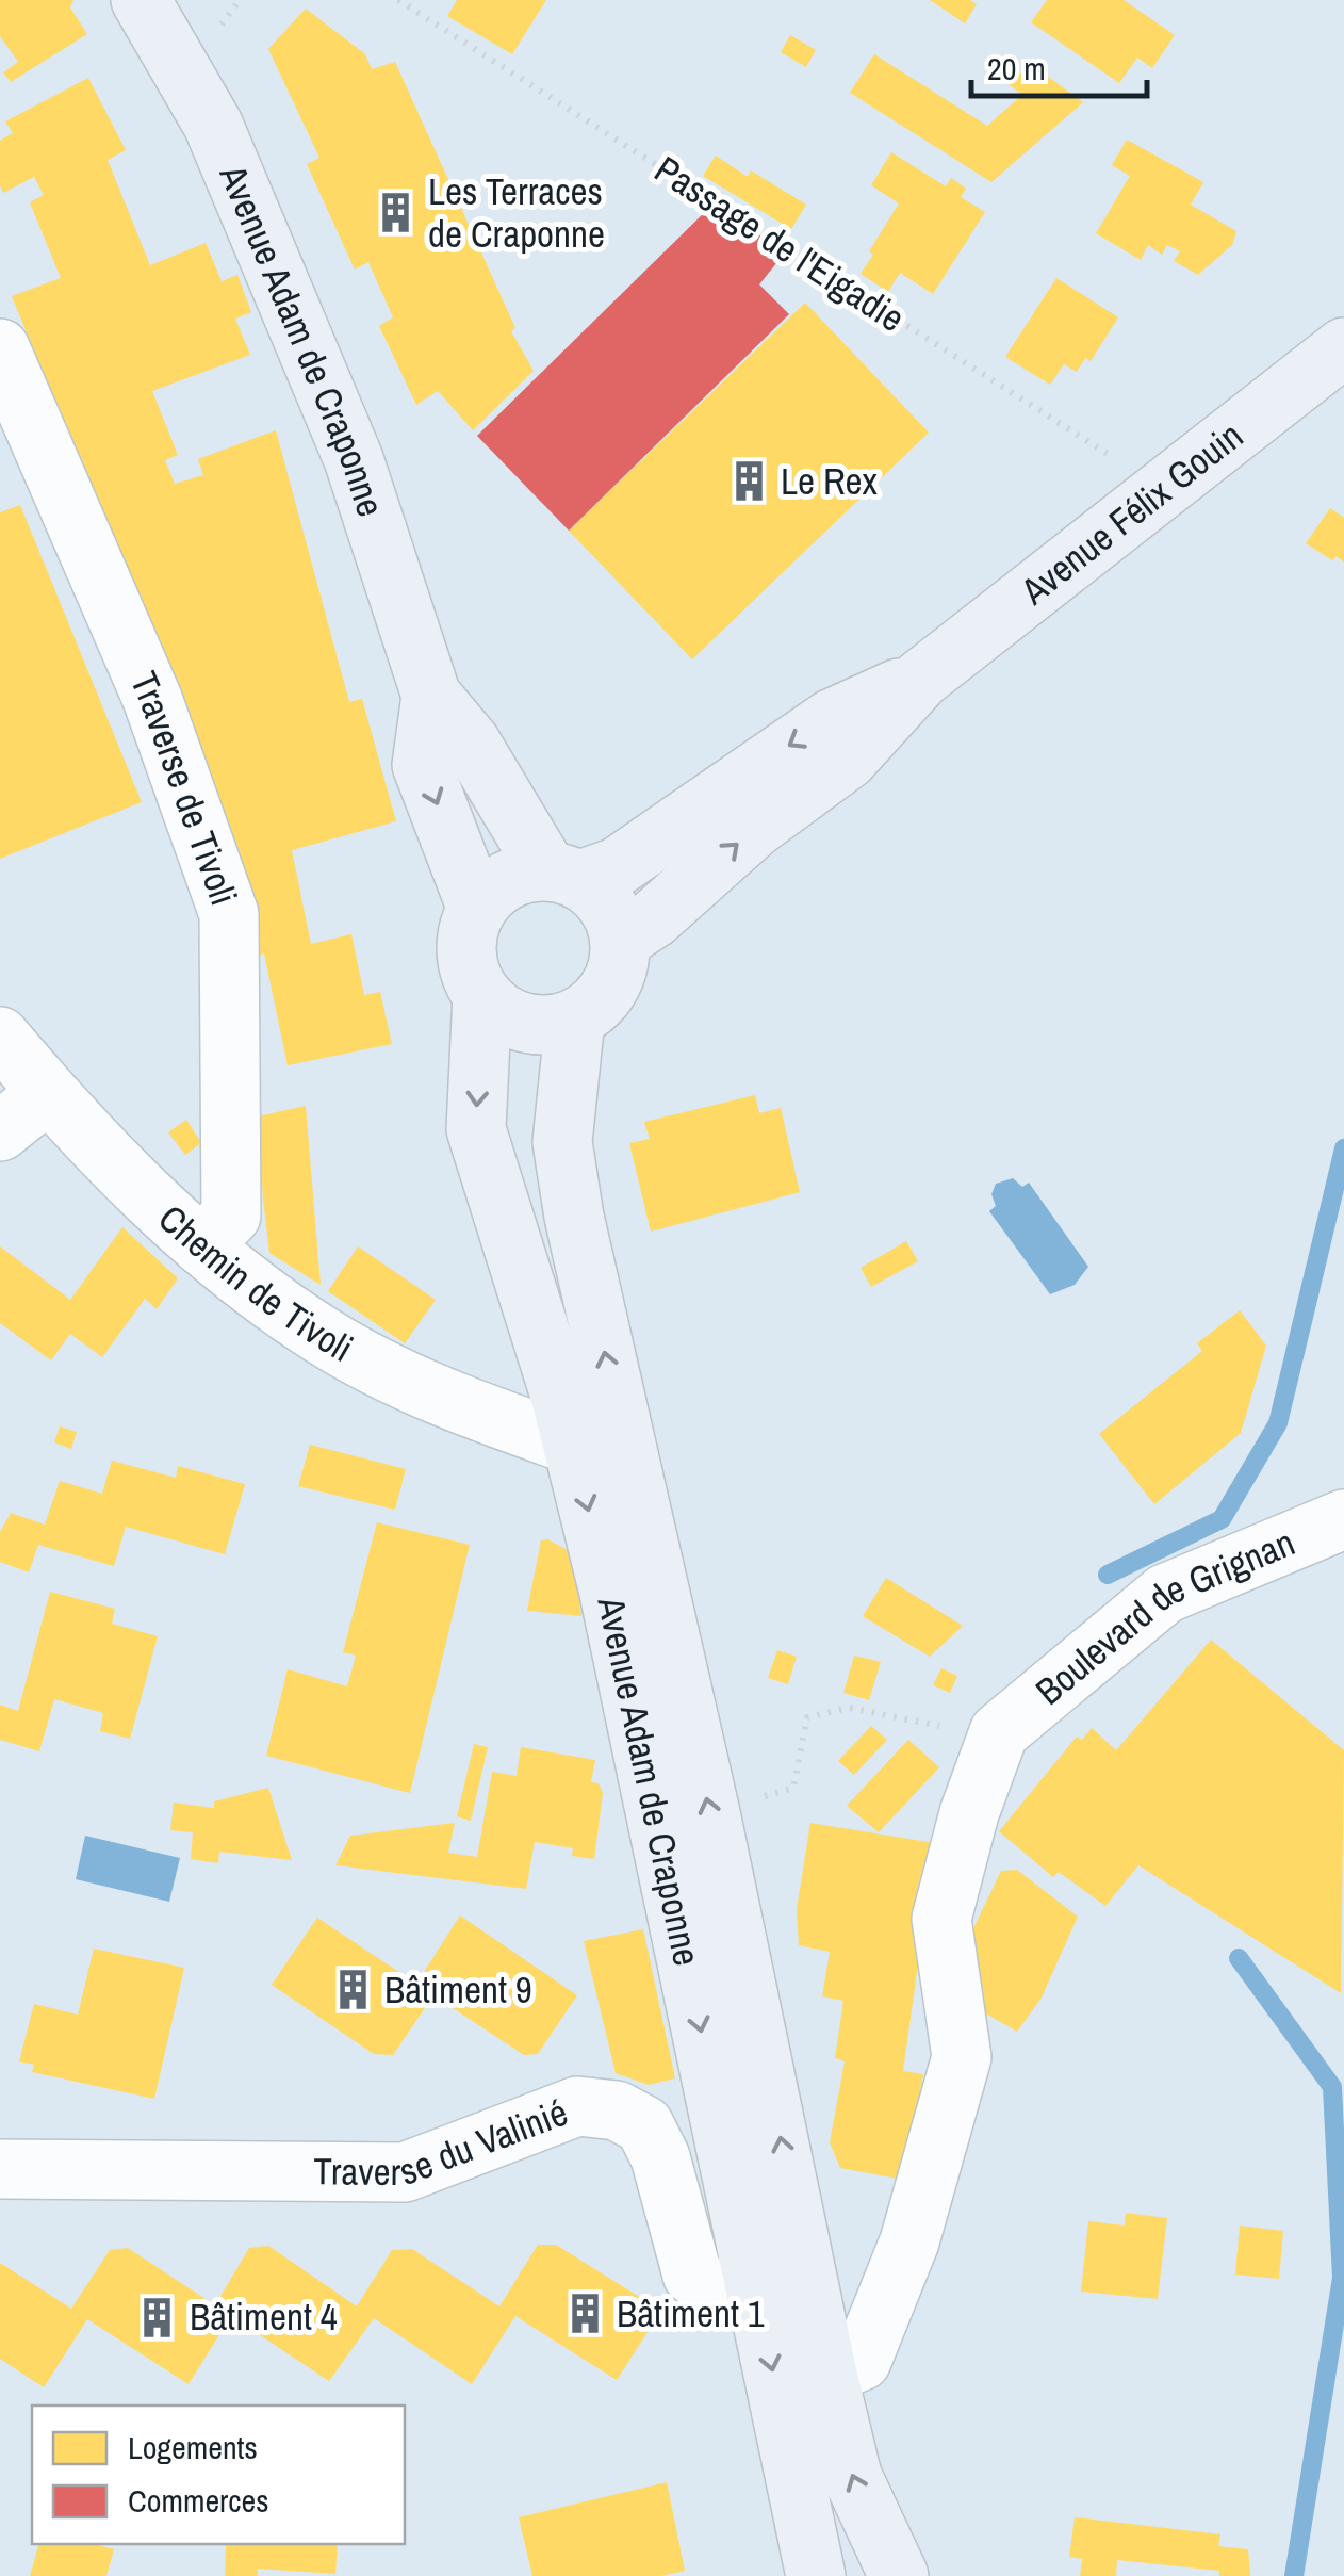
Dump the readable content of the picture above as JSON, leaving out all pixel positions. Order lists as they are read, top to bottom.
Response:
{
  "streets": {
    "main road": ["Avenue Adam de Craponne", "Avenue Félix Gouin"],
    "street": [
      "Traverse de Tivoli",
      "Chemin de Tivoli",
      "Boulevard de Grignan",
      "Traverse du Valinié"
    ],
    "path": ["Passage de l'Eigadie"]
  },
  "crossings": [
    ["Passage de l'Eigadie", "Avenue Félix Gouin"],
    ["Avenue Adam de Craponne", "Avenue Félix Gouin"],
    ["Avenue Adam de Craponne", "Chemin de Tivoli"],
    ["Avenue Adam de Craponne", "Traverse du Valinié"],
    ["Traverse de Tivoli", "Chemin de Tivoli"]
  ],
  "places": {
    "building": [
      "Les Terraces de Craponne",
      "Le Rex",
      "Bâtiment 9",
      "Bâtiment 1",
      "Bâtiment 4"
    ]
  },
  "legend": ["Logements", "Commerces"],
  "scale_bar": "20 m"
}
